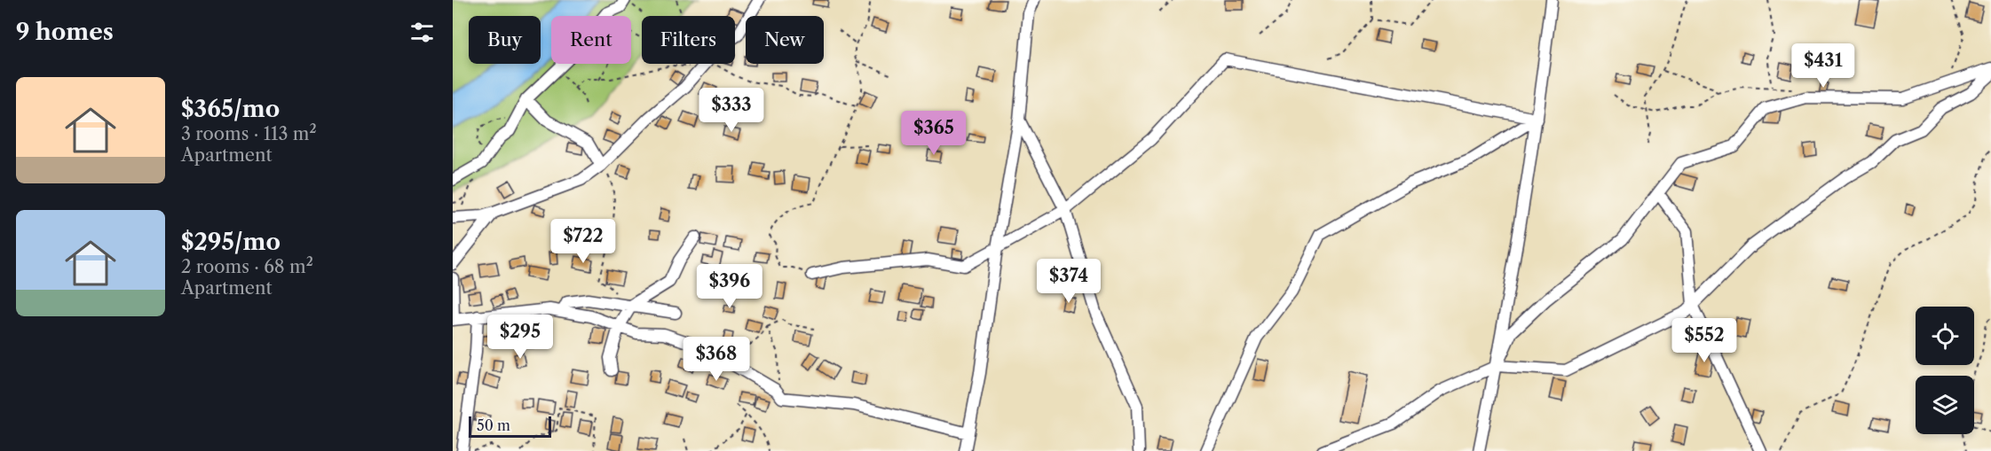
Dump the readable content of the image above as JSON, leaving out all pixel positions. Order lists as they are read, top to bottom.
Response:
{
  "scale_bar": "50 m",
  "page": {
    "heading": "9 homes",
    "chip": [
      "Buy",
      "Rent",
      "Filters",
      "New"
    ],
    "price": [
      "$431",
      "$333",
      "$365",
      "$722",
      "$374",
      "$396",
      "$295",
      "$552",
      "$368"
    ],
    "list": [
      {
        "name": "$365/mo",
        "note": "3 rooms · 113 m² · Apartment"
      },
      {
        "name": "$295/mo",
        "note": "2 rooms · 68 m² · Apartment"
      }
    ],
    "scale": "50 m"
  }
}
